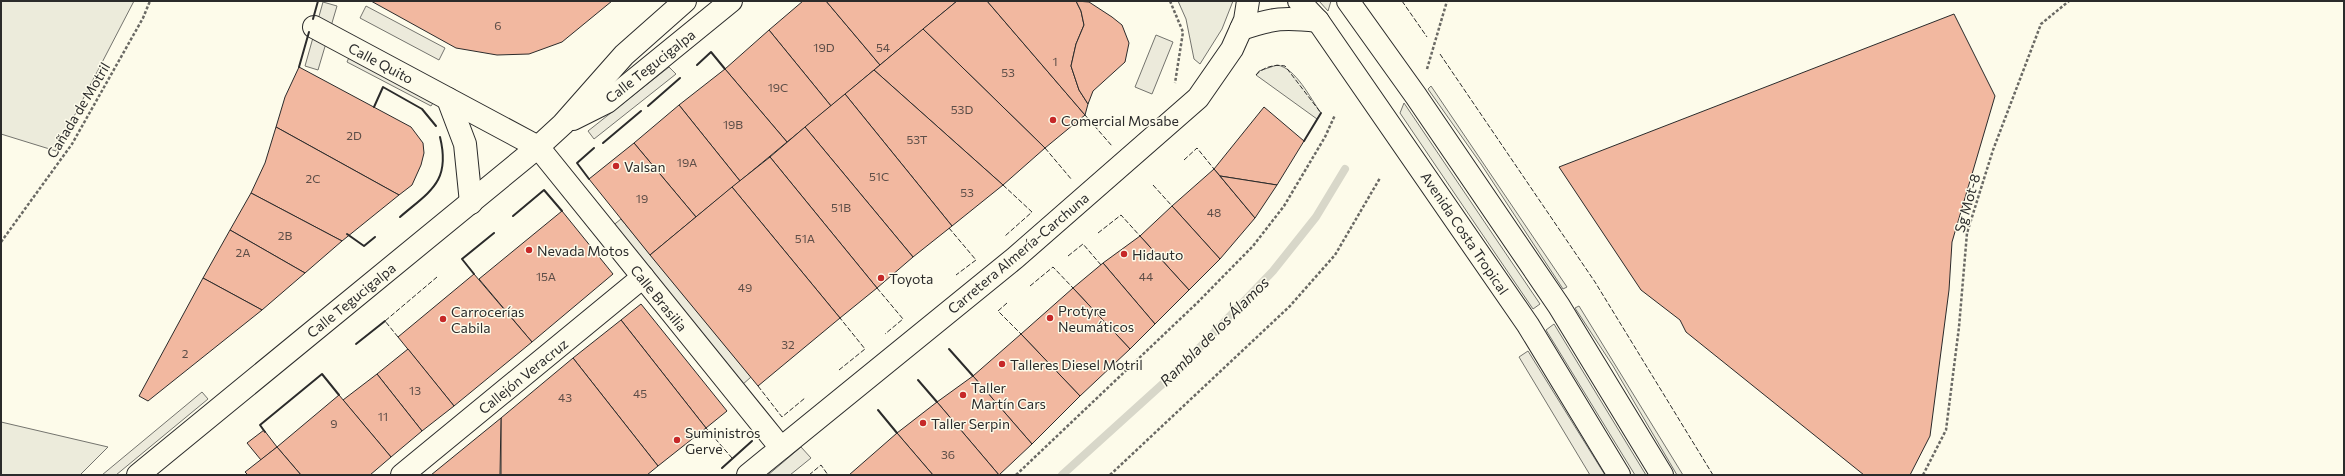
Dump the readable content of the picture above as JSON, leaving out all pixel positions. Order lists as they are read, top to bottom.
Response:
{
  "streets": {
    "street": [
      "Calle Quito",
      "Calle Tegucigalpa",
      "Avenida Costa Tropical",
      "Carretera Almería-Carchuna",
      "Calle Brasilia",
      "Callejón Veracruz"
    ],
    "path": ["Cañada de Motril", "Sg Mot-8"]
  },
  "crossings": [
    ["Calle Quito", "Calle Tegucigalpa"],
    ["Calle Quito", "Calle Brasilia"],
    ["Calle Tegucigalpa", "Calle Brasilia"],
    ["Carretera Almería-Carchuna", "Calle Brasilia"],
    ["Calle Brasilia", "Callejón Veracruz"]
  ],
  "water": ["Rambla de los Álamos"],
  "places": [
    "Comercial Mosabe",
    "Valsan",
    "Nevada Motos",
    "Hidauto",
    "Toyota",
    "Protyre Neumáticos",
    "Carrocerías Cabila",
    "Talleres Diesel Motril",
    "Taller Martín Cars",
    "Taller Serpin",
    "Suministros Gerve"
  ],
  "house_numbers": [
    "6",
    "19D",
    "54",
    "1",
    "53",
    "19C",
    "53D",
    "19B",
    "2D",
    "53T",
    "19A",
    "51C",
    "2C",
    "53",
    "19",
    "51B",
    "48",
    "2B",
    "51A",
    "2A",
    "15A",
    "44",
    "49",
    "32",
    "2",
    "13",
    "45",
    "43",
    "11",
    "9",
    "36"
  ]
}
